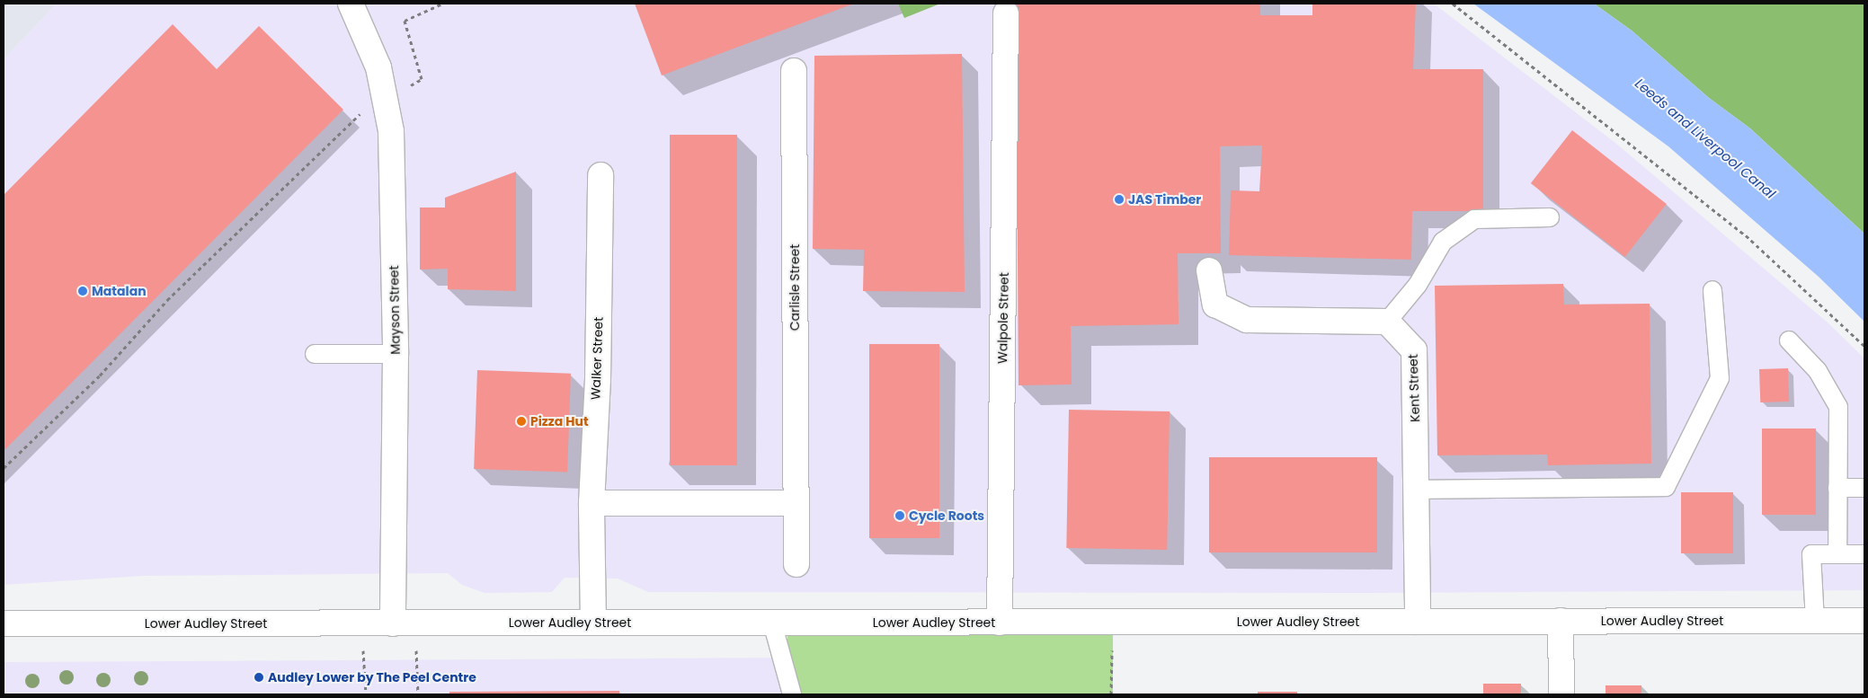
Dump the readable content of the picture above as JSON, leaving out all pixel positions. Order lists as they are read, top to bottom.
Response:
{
  "streets": {
    "main road": [
      "Carlisle Street",
      "Mayson Street",
      "Walpole Street",
      "Walker Street",
      "Kent Street",
      "Lower Audley Street"
    ]
  },
  "crossings": [
    ["Mayson Street", "Lower Audley Street"],
    ["Walpole Street", "Lower Audley Street"],
    ["Walker Street", "Lower Audley Street"],
    ["Kent Street", "Lower Audley Street"]
  ],
  "water": ["Leeds and Liverpool Canal"],
  "places": [
    "JAS Timber",
    "Matalan",
    "Pizza Hut",
    "Cycle Roots",
    "Audley Lower by The Peel Centre"
  ]
}
